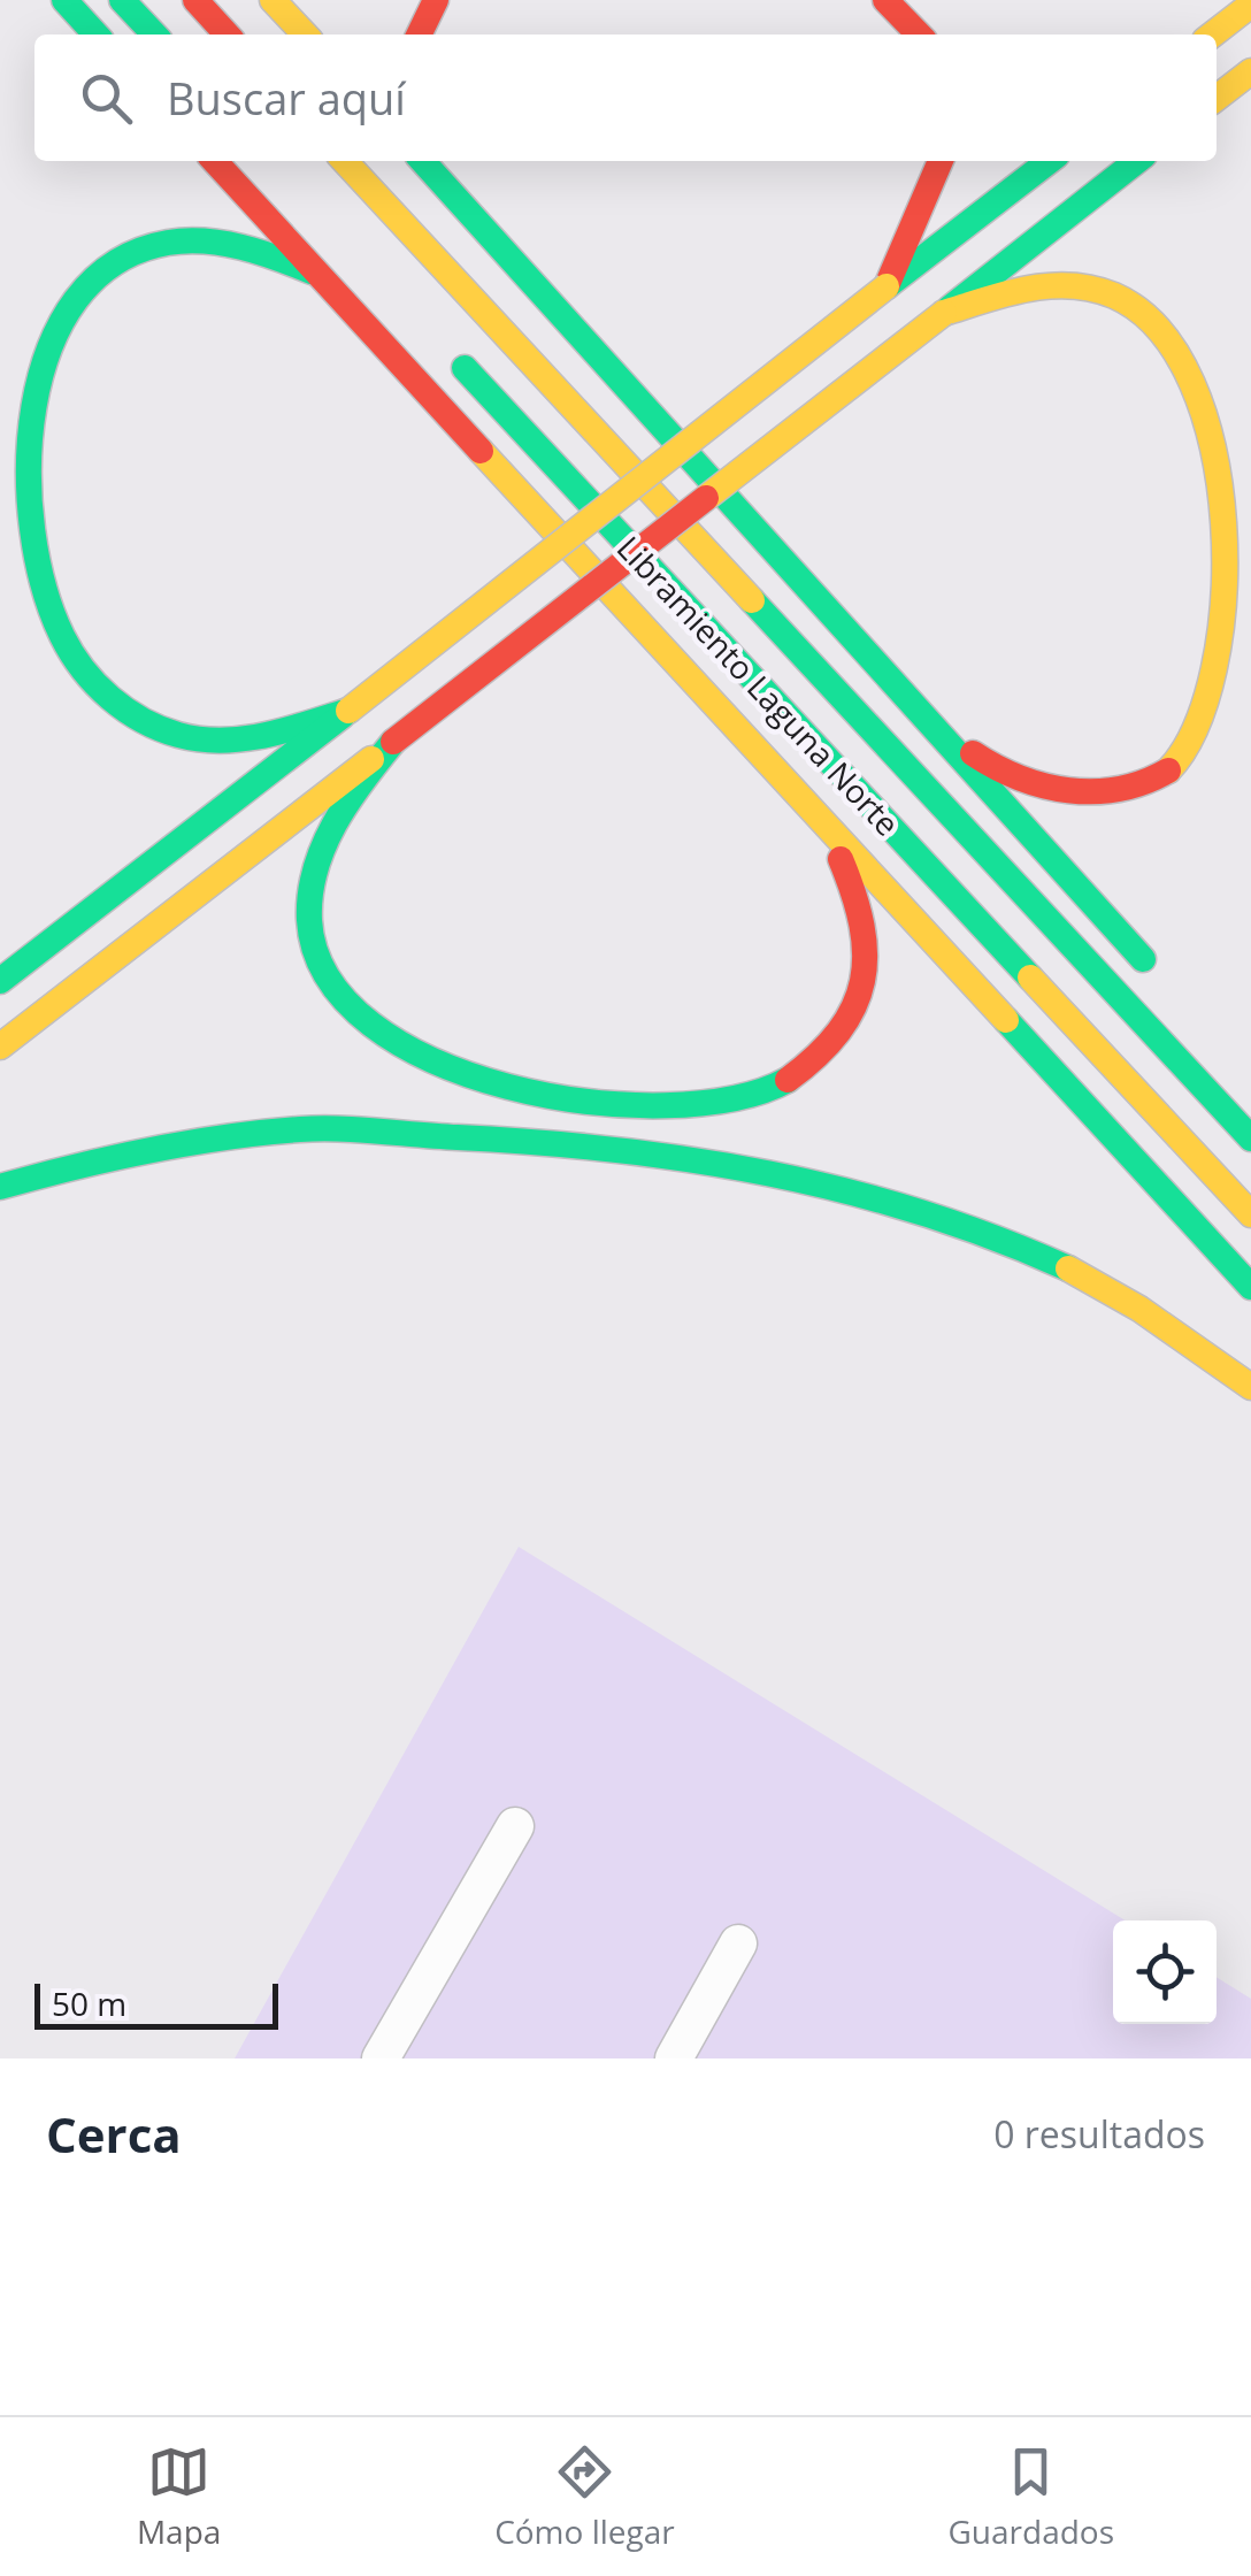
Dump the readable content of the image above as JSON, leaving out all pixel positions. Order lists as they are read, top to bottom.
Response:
{
  "streets": {
    "main road": ["Libramiento Laguna Norte"]
  },
  "scale_bar": "50 m",
  "page": {
    "search": "Buscar aquí",
    "scale": "50 m",
    "heading": ["Cerca", "0 resultados"],
    "nav": ["Mapa", "Cómo llegar", "Guardados"]
  }
}
